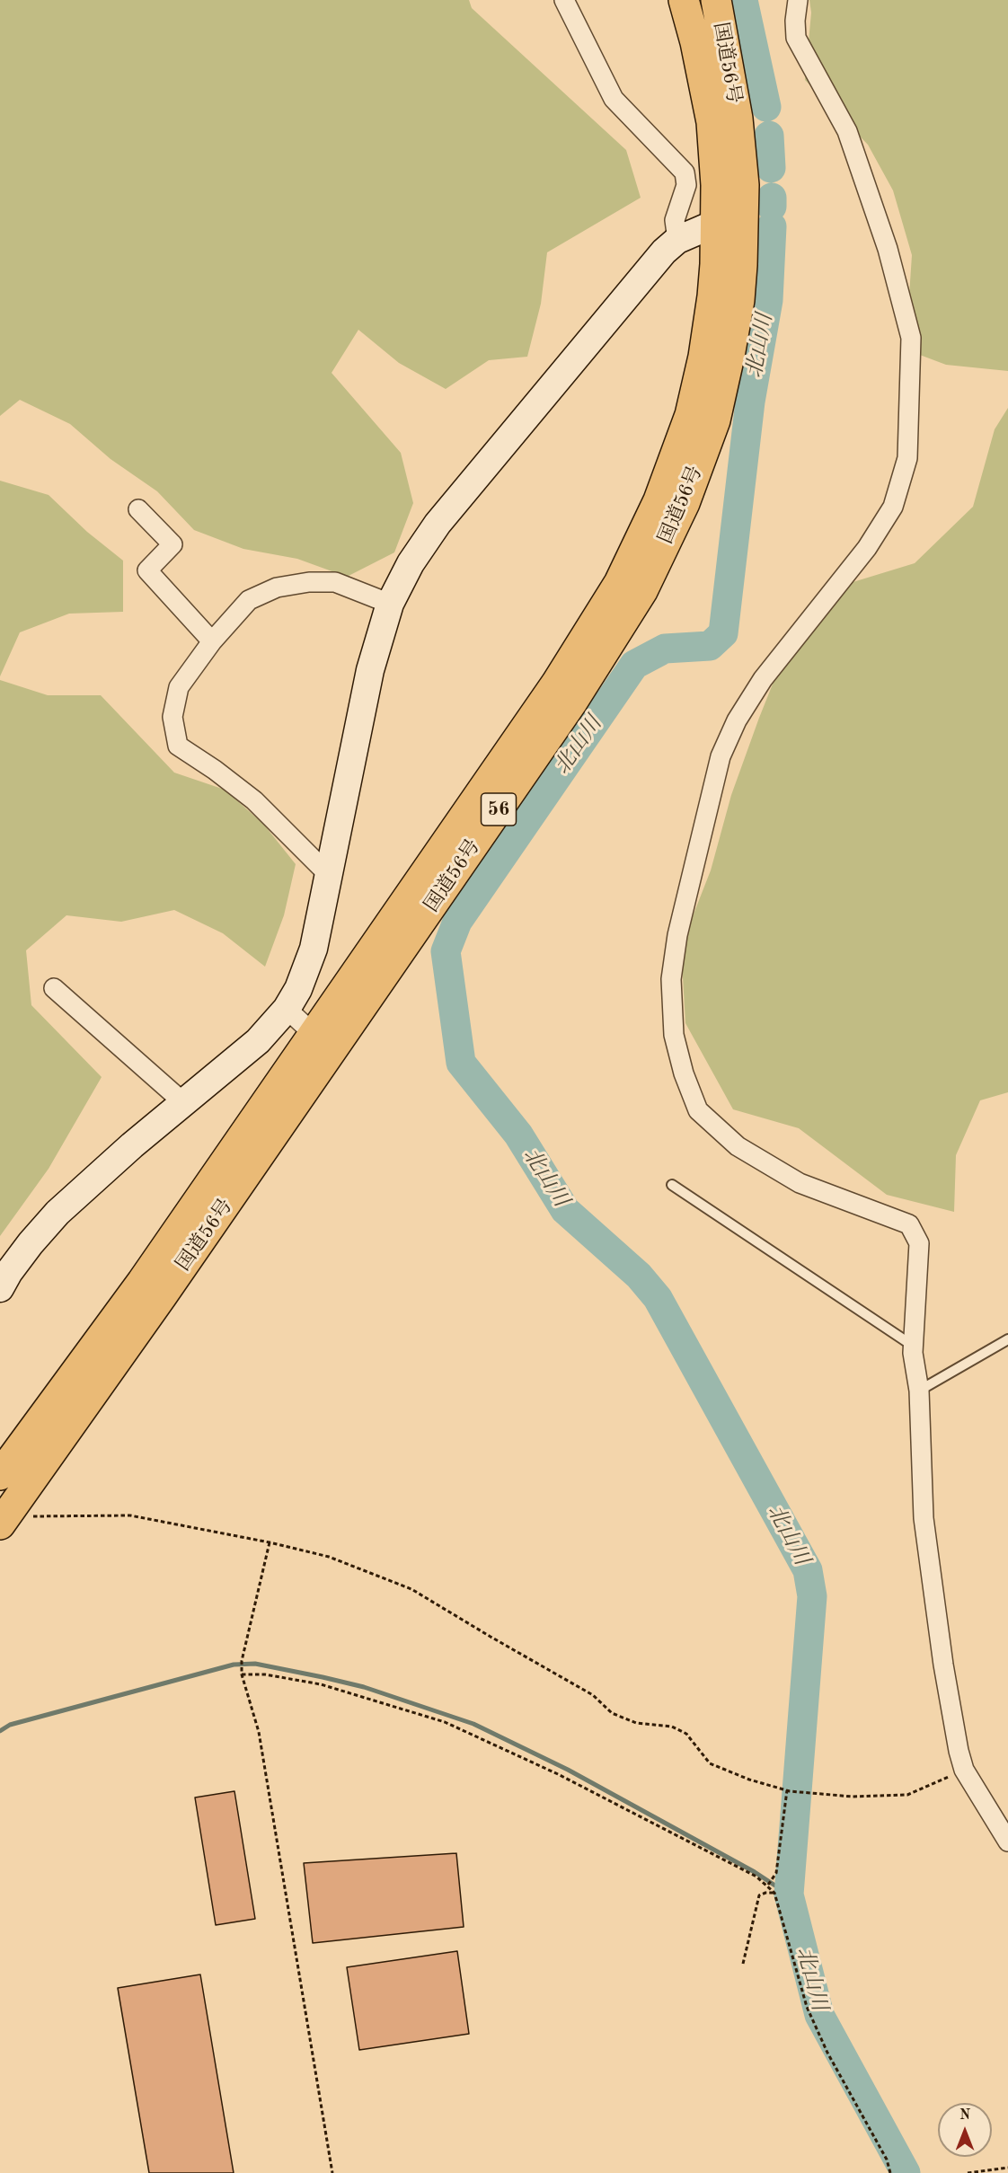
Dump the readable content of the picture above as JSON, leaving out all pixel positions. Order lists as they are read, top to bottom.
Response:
{
  "streets": {
    "highway": ["国道56号", "56"]
  },
  "water": ["北山川"],
  "north": "top"
}
